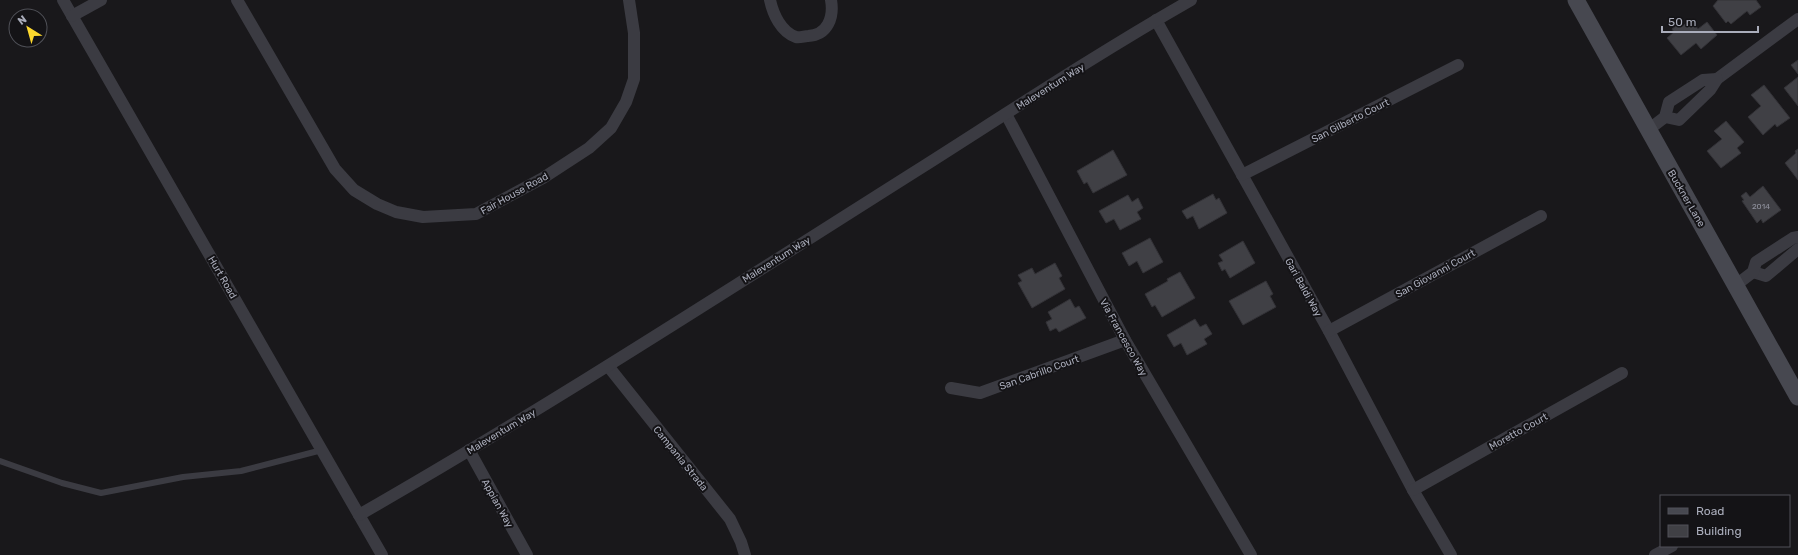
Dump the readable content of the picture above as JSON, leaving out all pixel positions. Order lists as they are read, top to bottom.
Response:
{
  "streets": {
    "main road": ["Buckner Lane"],
    "street": [
      "Maleventum Way",
      "San Gilberto Court",
      "Fair House Road",
      "San Giovanni Court",
      "Hurt Road",
      "Gari Baldi Way",
      "Via Francesco Way",
      "San Cabrillo Court",
      "Moretto Court",
      "Campania Strada",
      "Appian Way"
    ]
  },
  "crossings": [
    ["Maleventum Way", "Hurt Road"],
    ["Maleventum Way", "Gari Baldi Way"],
    ["Maleventum Way", "Via Francesco Way"],
    ["Maleventum Way", "Campania Strada"],
    ["Maleventum Way", "Appian Way"],
    ["San Gilberto Court", "Gari Baldi Way"],
    ["San Giovanni Court", "Gari Baldi Way"],
    ["Gari Baldi Way", "Moretto Court"],
    ["Via Francesco Way", "San Cabrillo Court"]
  ],
  "house_numbers": ["2014"],
  "legend": ["Road", "Building"],
  "scale_bar": "50 m",
  "north": "top left"
}
